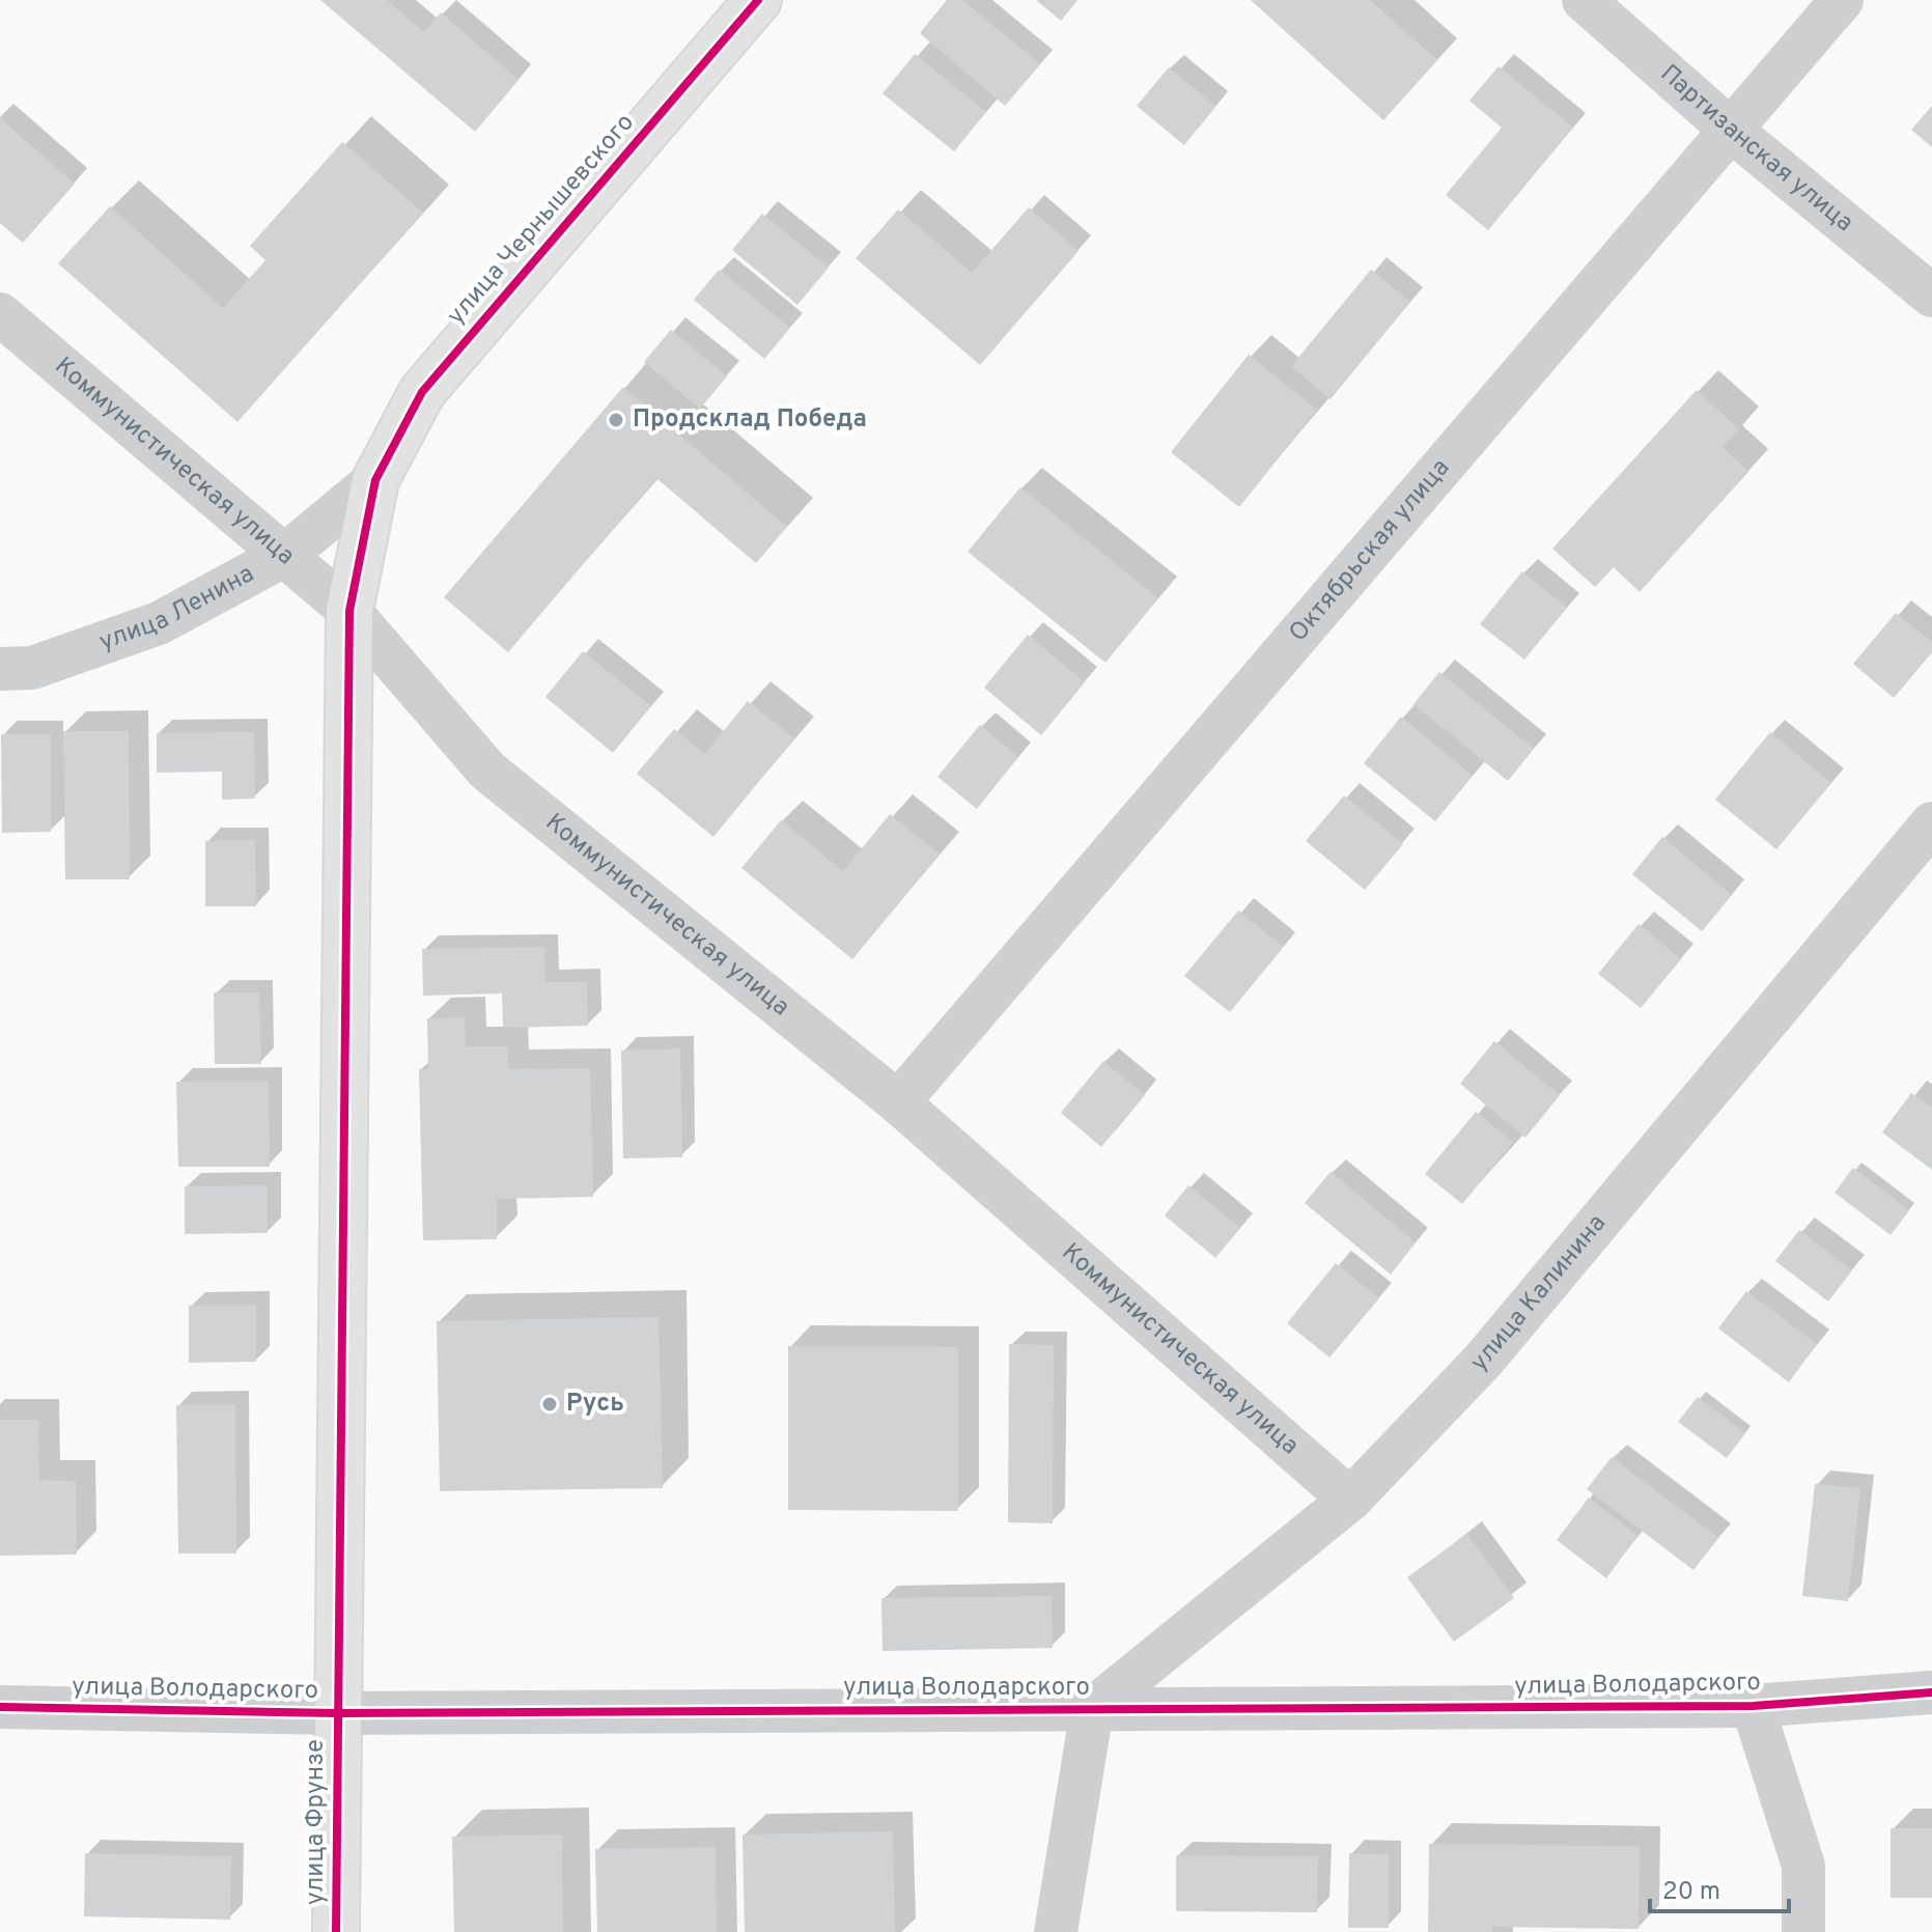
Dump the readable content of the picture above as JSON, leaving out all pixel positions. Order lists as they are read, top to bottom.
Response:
{
  "streets": {
    "street": [
      "Партизанская улица",
      "улица Чернышевского",
      "Коммунистическая улица",
      "Октябрьская улица",
      "улица Ленина",
      "улица Калинина",
      "улица Володарского",
      "улица Фрунзе"
    ]
  },
  "crossings": [
    ["Партизанская улица", "Октябрьская улица"],
    ["улица Чернышевского", "Коммунистическая улица"],
    ["улица Чернышевского", "улица Ленина"],
    ["улица Чернышевского", "улица Фрунзе"],
    ["Коммунистическая улица", "Октябрьская улица"],
    ["Коммунистическая улица", "улица Ленина"],
    ["Коммунистическая улица", "улица Калинина"],
    ["Коммунистическая улица", "улица Фрунзе"],
    ["улица Калинина", "улица Володарского"],
    ["улица Володарского", "улица Фрунзе"]
  ],
  "places": ["Продсклад Победа", "Русь"],
  "scale_bar": "20 m"
}
